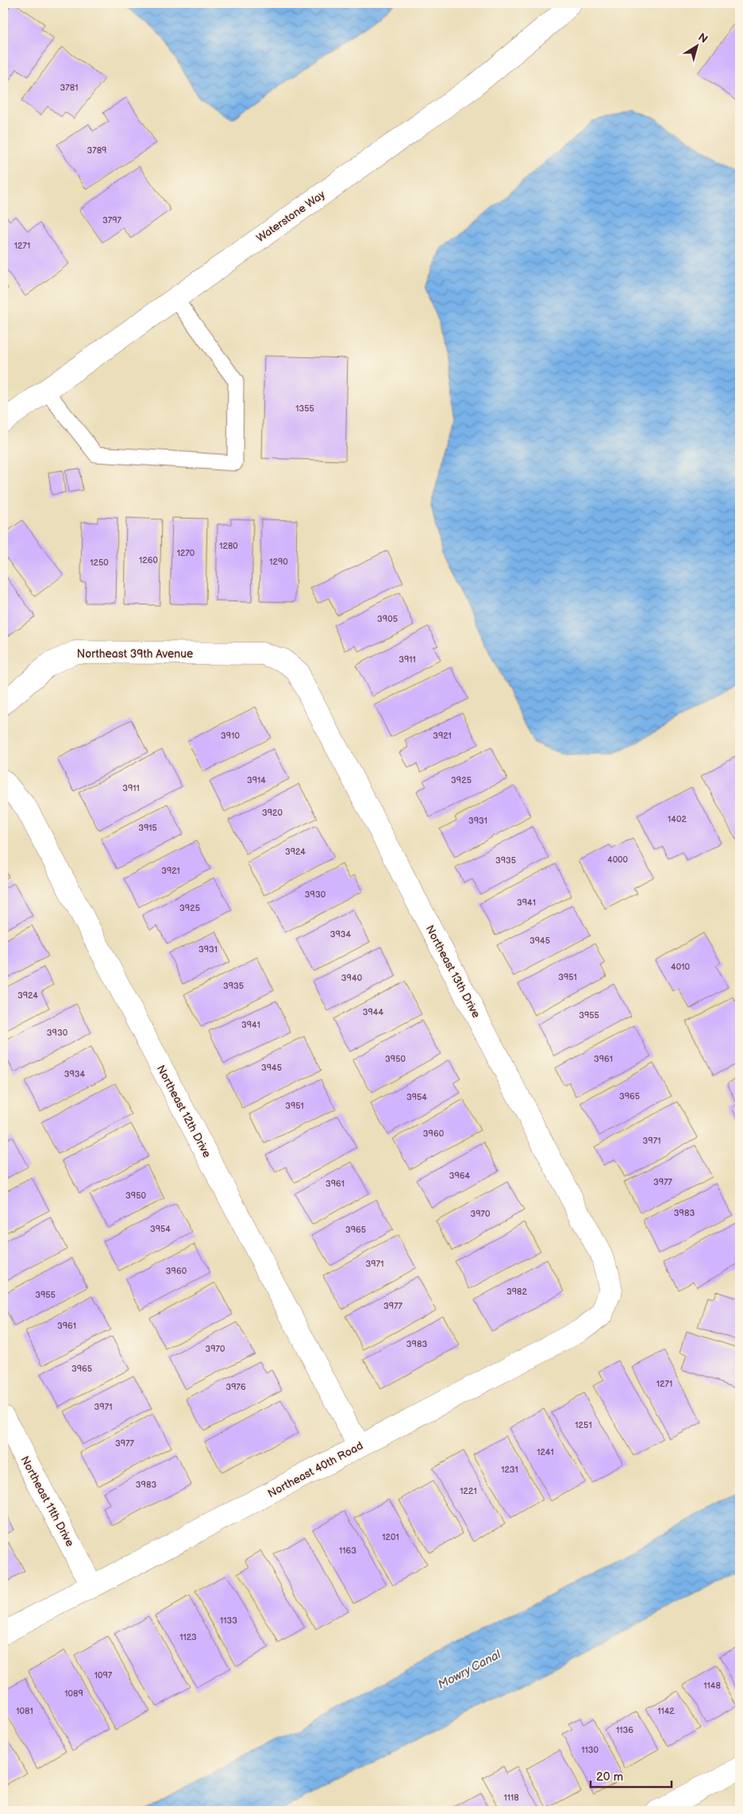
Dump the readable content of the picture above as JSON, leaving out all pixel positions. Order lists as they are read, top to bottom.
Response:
{
  "streets": {
    "street": [
      "Waterstone Way",
      "Northeast 39th Avenue",
      "Northeast 13th Drive",
      "Northeast 12th Drive",
      "Northeast 40th Road",
      "Northeast 11th Drive"
    ]
  },
  "crossings": [
    ["Northeast 39th Avenue", "Northeast 13th Drive"],
    ["Northeast 13th Drive", "Northeast 40th Road"],
    ["Northeast 12th Drive", "Northeast 40th Road"],
    ["Northeast 40th Road", "Northeast 11th Drive"]
  ],
  "water": ["Mowry Canal"],
  "house_numbers": [
    "3781",
    "3789",
    "3797",
    "1271",
    "1355",
    "1280",
    "1270",
    "1260",
    "1290",
    "1250",
    "3905",
    "3911",
    "3910",
    "3921",
    "3914",
    "3925",
    "3911",
    "3920",
    "1402",
    "3931",
    "3915",
    "3924",
    "4000",
    "3935",
    "3921",
    "3930",
    "3941",
    "3925",
    "3934",
    "3945",
    "3931",
    "4010",
    "3951",
    "3940",
    "3935",
    "3924",
    "3944",
    "3955",
    "3941",
    "3930",
    "3950",
    "3961",
    "3945",
    "3934",
    "3965",
    "3954",
    "3951",
    "3960",
    "3971",
    "3964",
    "3977",
    "3961",
    "3950",
    "3983",
    "3970",
    "3954",
    "3965",
    "3971",
    "3960",
    "3982",
    "3955",
    "3977",
    "3961",
    "3983",
    "3970",
    "3965",
    "1271",
    "3976",
    "3971",
    "1251",
    "3977",
    "1241",
    "1231",
    "3983",
    "1221",
    "1201",
    "1163",
    "1133",
    "1123",
    "1097",
    "1148",
    "1089",
    "1081",
    "1142",
    "1136",
    "1130",
    "1118"
  ],
  "scale_bar": "20 m",
  "north": "top right"
}
